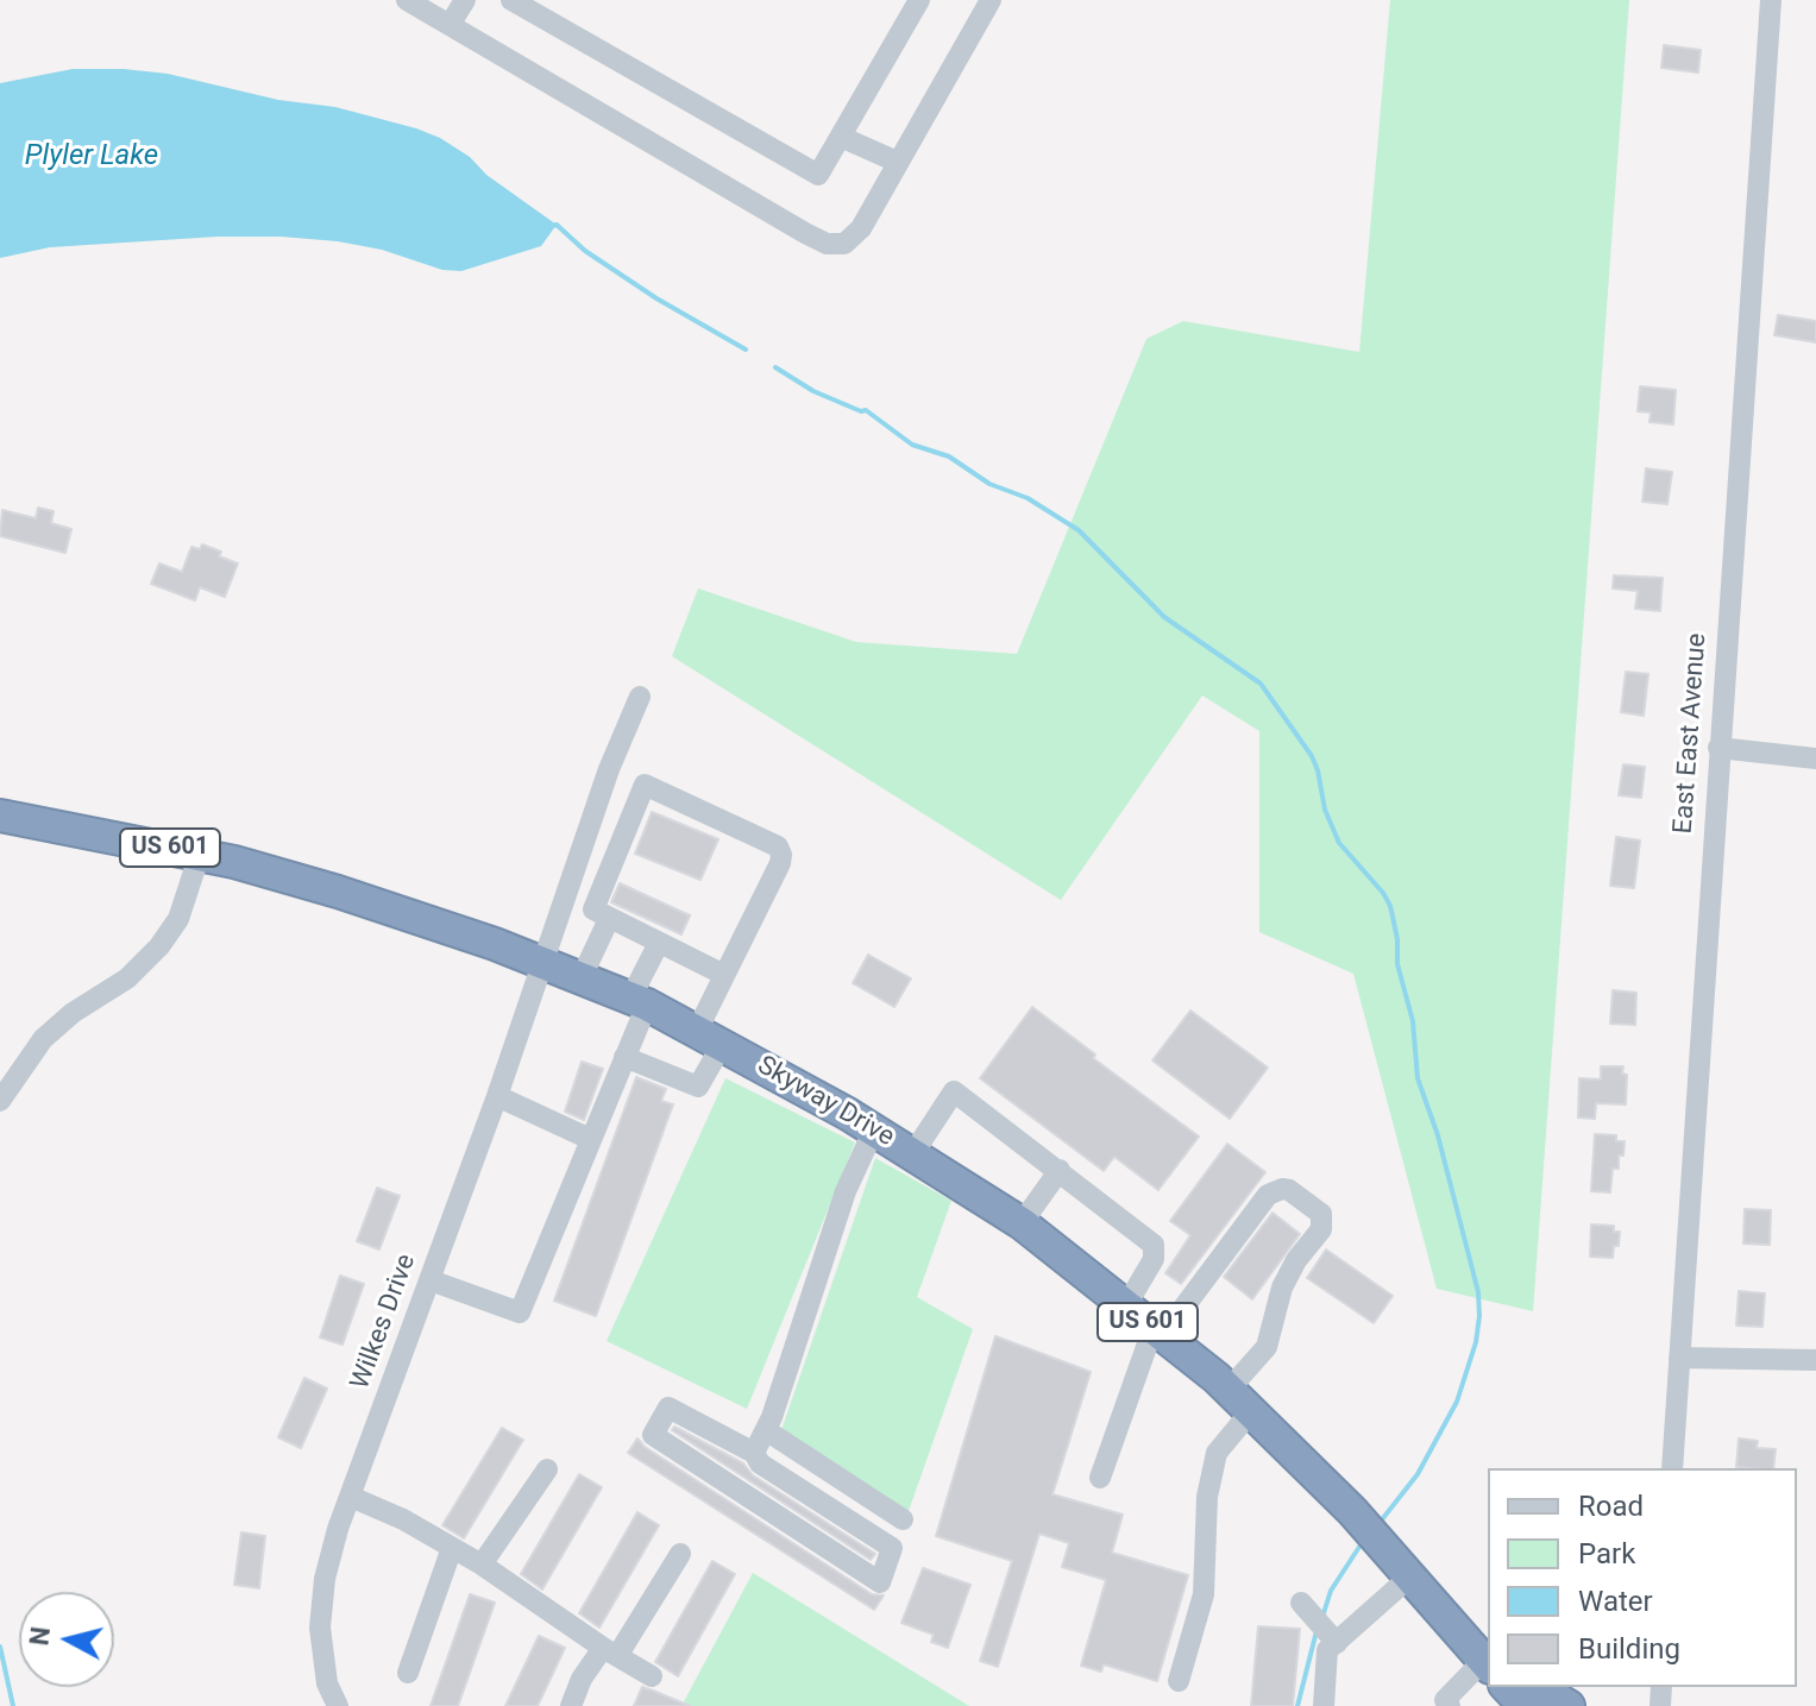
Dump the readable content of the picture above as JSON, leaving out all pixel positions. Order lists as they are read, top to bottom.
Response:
{
  "streets": {
    "highway": ["US 601", "Skyway Drive"],
    "street": ["East East Avenue", "Wilkes Drive"]
  },
  "crossings": [
    ["Skyway Drive", "Wilkes Drive"]
  ],
  "water": ["Plyler Lake"],
  "legend": [
    "Road",
    "Park",
    "Water",
    "Building"
  ],
  "north": "left"
}
